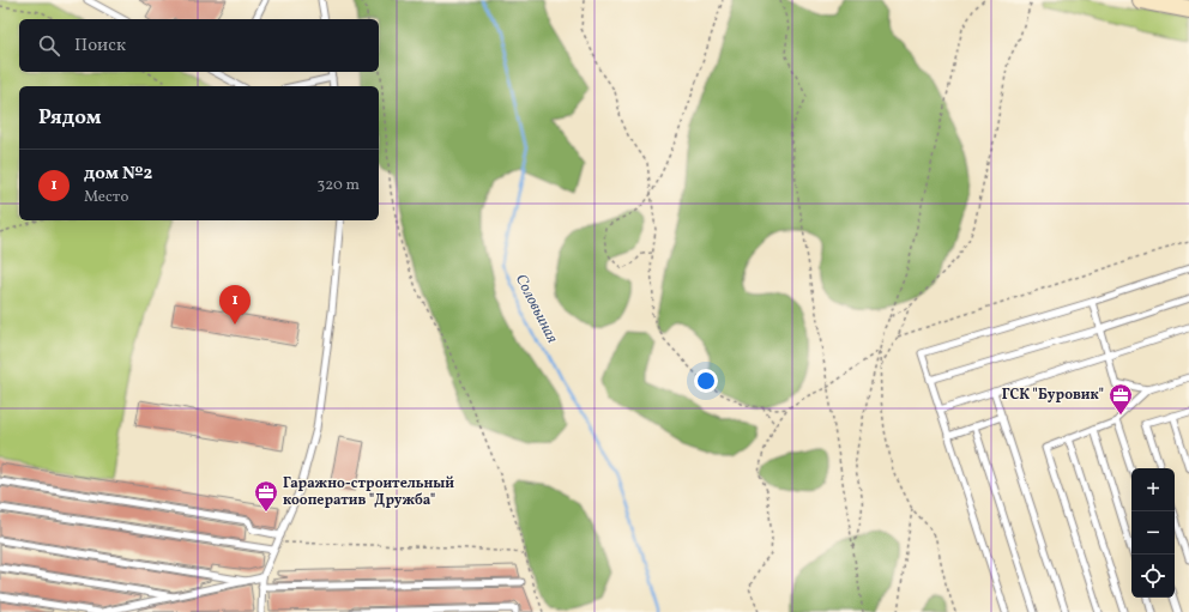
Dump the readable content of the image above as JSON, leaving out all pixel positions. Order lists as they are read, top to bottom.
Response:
{
  "water": ["Соловьиная"],
  "places": {
    "office": ["ГСК \"Буровик\"", "Гаражно-строительный кооператив \"Дружба\""]
  },
  "page": {
    "search": "Поиск",
    "heading": "Рядом",
    "list": [
      {
        "mark": "1",
        "name": "дом №2",
        "note": "Место",
        "value": "320 m"
      }
    ],
    "pins": "1",
    "map_buttons": ["+", "−"]
  }
}
